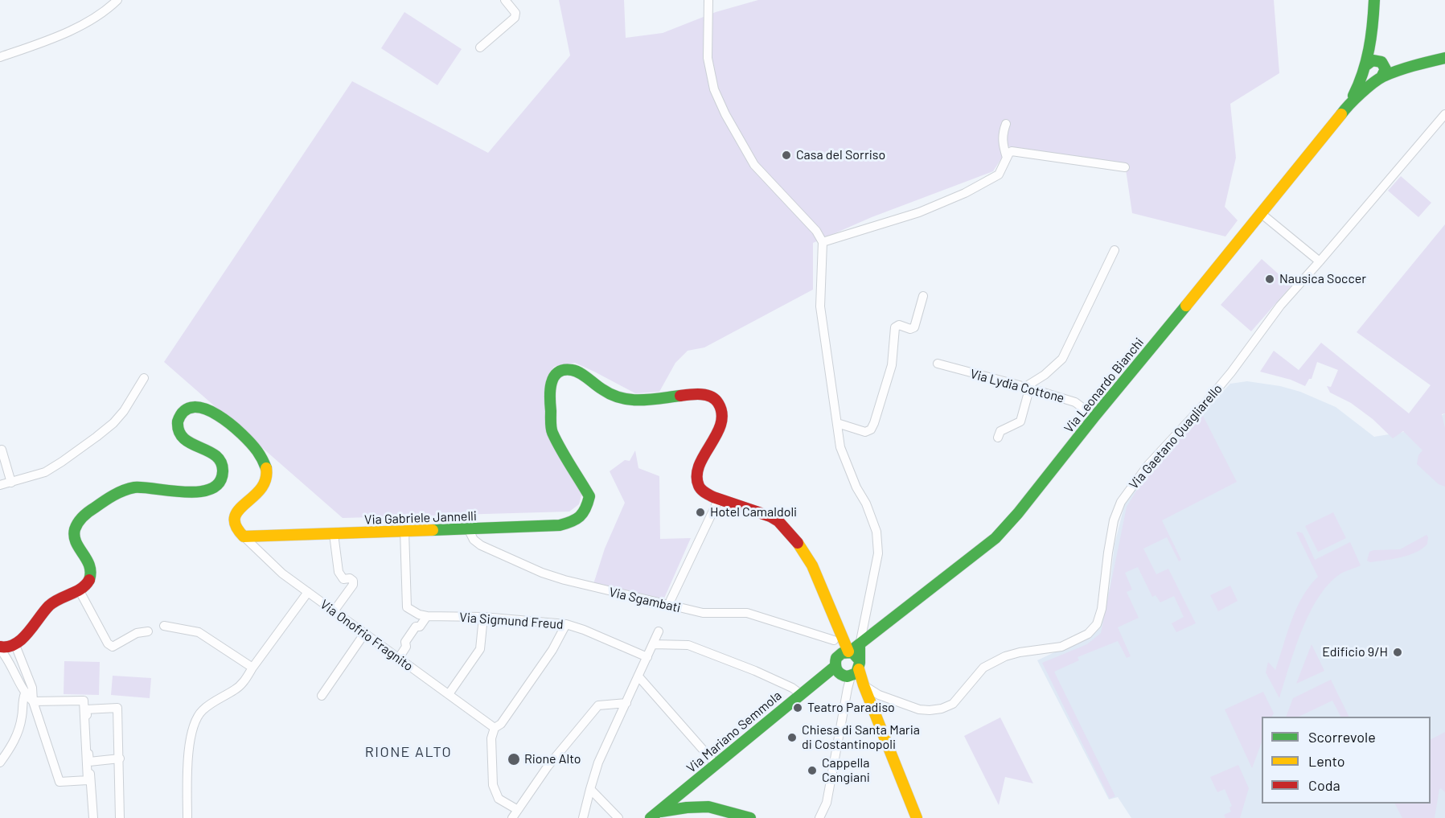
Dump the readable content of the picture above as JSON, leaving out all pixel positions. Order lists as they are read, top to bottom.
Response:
{
  "streets": {
    "main road": ["Via Leonardo Bianchi", "Via Gabriele Jannelli", "Via Mariano Semmola"],
    "street": [
      "Via Lydia Cottone",
      "Via Gaetano Quagliarello",
      "Via Sgambati",
      "Via Sigmund Freud",
      "Via Onofrio Fragnito"
    ]
  },
  "crossings": [
    ["Via Leonardo Bianchi", "Via Lydia Cottone"],
    ["Via Leonardo Bianchi", "Via Gabriele Jannelli"],
    ["Via Leonardo Bianchi", "Via Mariano Semmola"],
    ["Via Gabriele Jannelli", "Via Sgambati"],
    ["Via Gabriele Jannelli", "Via Onofrio Fragnito"],
    ["Via Gabriele Jannelli", "Via Mariano Semmola"]
  ],
  "districts": ["RIONE ALTO"],
  "places": [
    "Casa del Sorriso",
    "Nausica Soccer",
    "Hotel Camaldoli",
    "Edificio 9/H",
    "Teatro Paradiso",
    "Chiesa di Santa Maria di Costantinopoli",
    "Rione Alto",
    "Cappella Cangiani"
  ],
  "legend": ["Scorrevole", "Lento", "Coda"]
}
